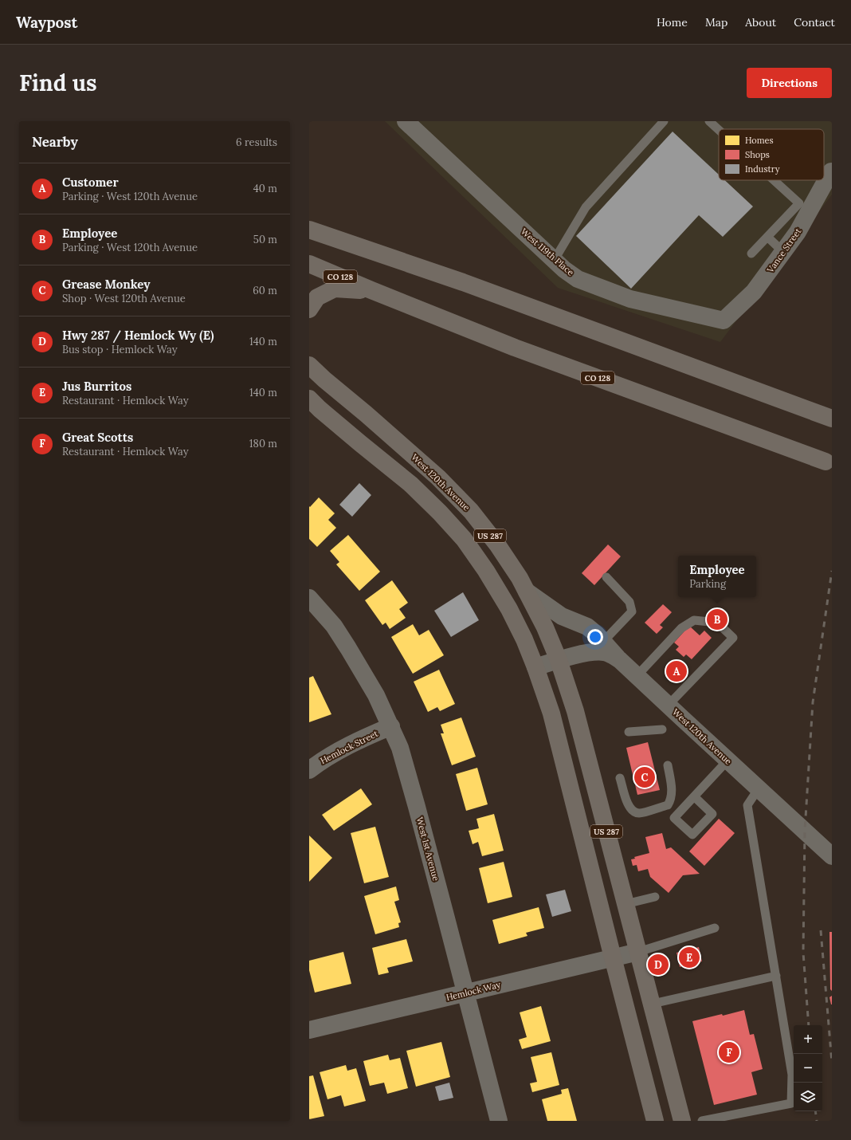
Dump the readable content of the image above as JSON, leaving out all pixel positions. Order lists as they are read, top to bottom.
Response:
{
  "streets": {
    "main road": ["CO 128", "West 120th Avenue", "US 287"],
    "street": [
      "Vance Street",
      "West 119th Place",
      "Hemlock Street",
      "West 1st Avenue",
      "Hemlock Way"
    ]
  },
  "crossings": [
    ["Vance Street", "West 119th Place"],
    ["West 120th Avenue", "US 287"],
    ["US 287", "Hemlock Way"],
    ["Hemlock Street", "West 1st Avenue"],
    ["West 1st Avenue", "Hemlock Way"]
  ],
  "legend": ["Homes", "Shops", "Industry"],
  "page": {
    "header": "Waypost",
    "nav": [
      "Home",
      "Map",
      "About",
      "Contact"
    ],
    "buttons": "Directions",
    "title": "Find us",
    "heading": ["Nearby", "6 results"],
    "list": [
      {
        "mark": "A",
        "name": "Customer",
        "note": "Parking · West 120th Avenue",
        "value": "40 m"
      },
      {
        "mark": "B",
        "name": "Employee",
        "note": "Parking · West 120th Avenue",
        "value": "50 m"
      },
      {
        "mark": "C",
        "name": "Grease Monkey",
        "note": "Shop · West 120th Avenue",
        "value": "60 m"
      },
      {
        "mark": "D",
        "name": "Hwy 287 / Hemlock Wy (E)",
        "note": "Bus stop · Hemlock Way",
        "value": "140 m"
      },
      {
        "mark": "E",
        "name": "Jus Burritos",
        "note": "Restaurant · Hemlock Way",
        "value": "140 m"
      },
      {
        "mark": "F",
        "name": "Great Scotts",
        "note": "Restaurant · Hemlock Way",
        "value": "180 m"
      }
    ],
    "popup": ["Employee", "Parking"],
    "pins": [
      "B",
      "A",
      "C",
      "E",
      "D",
      "F"
    ],
    "map_buttons": ["+", "−"]
  }
}
